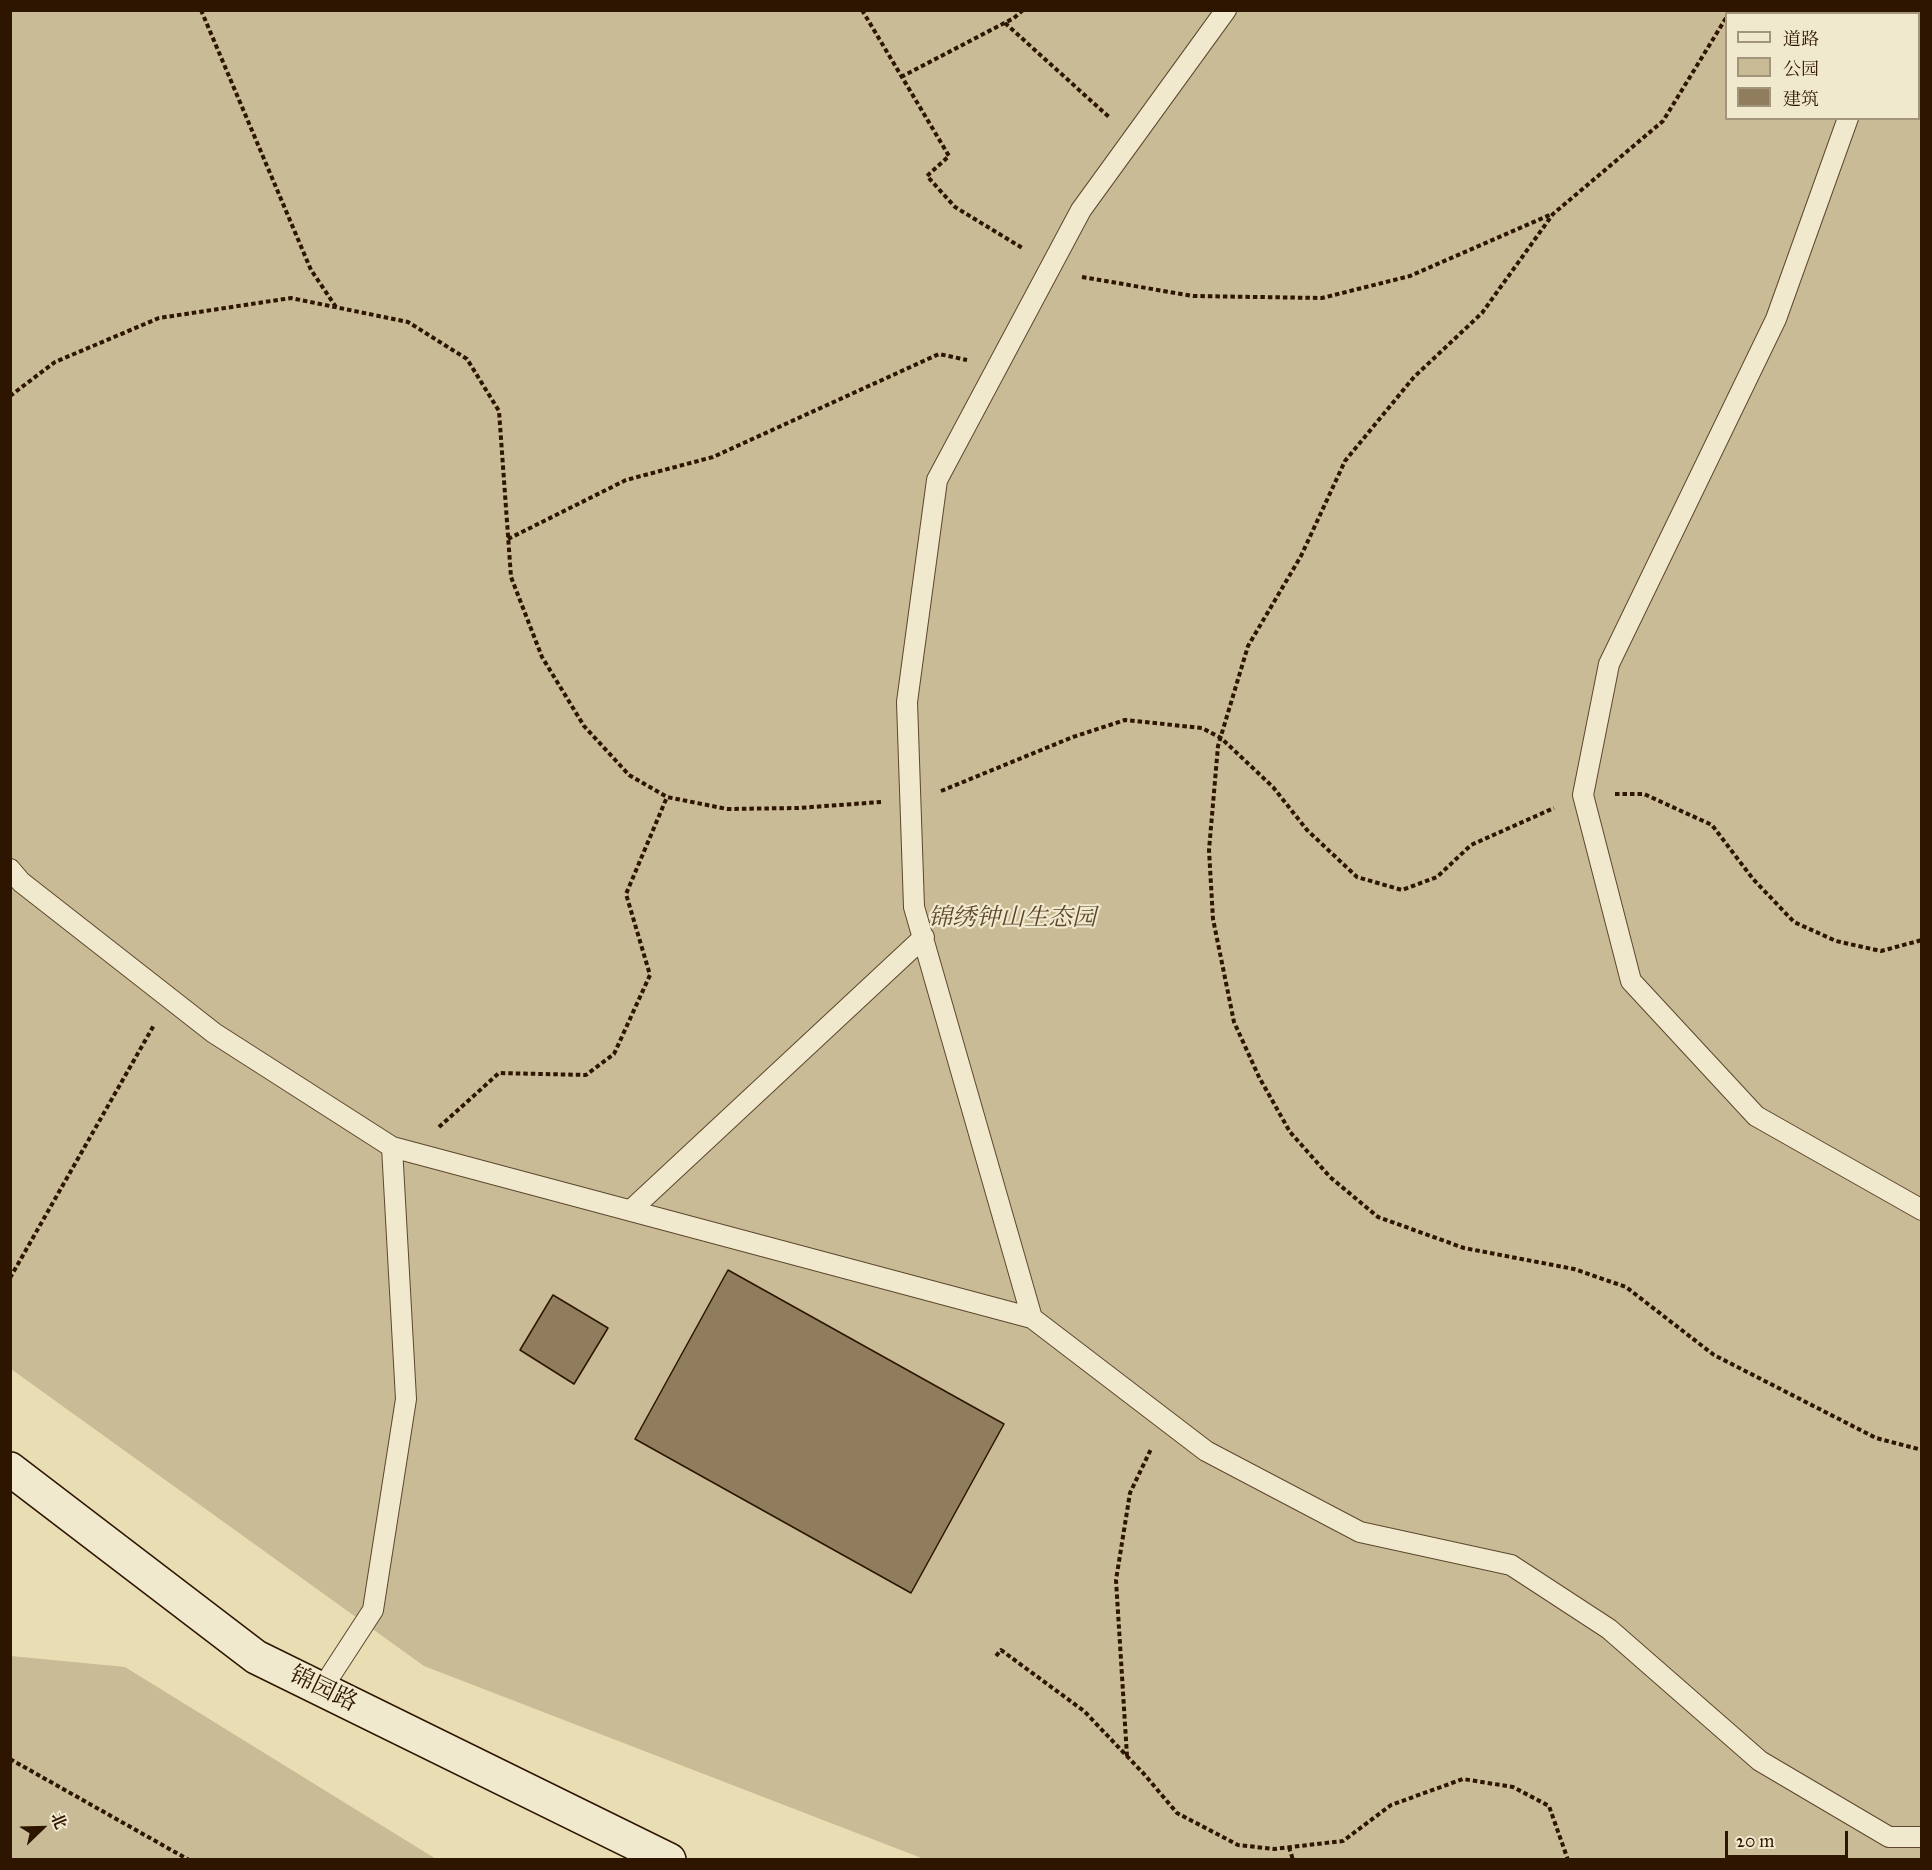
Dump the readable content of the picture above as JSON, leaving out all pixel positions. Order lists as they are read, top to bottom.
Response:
{
  "streets": {
    "street": ["锦园路"]
  },
  "parks": ["锦绣钟山生态园"],
  "legend": ["道路", "公园", "建筑"],
  "scale_bar": "20 m",
  "north": "top right"
}
